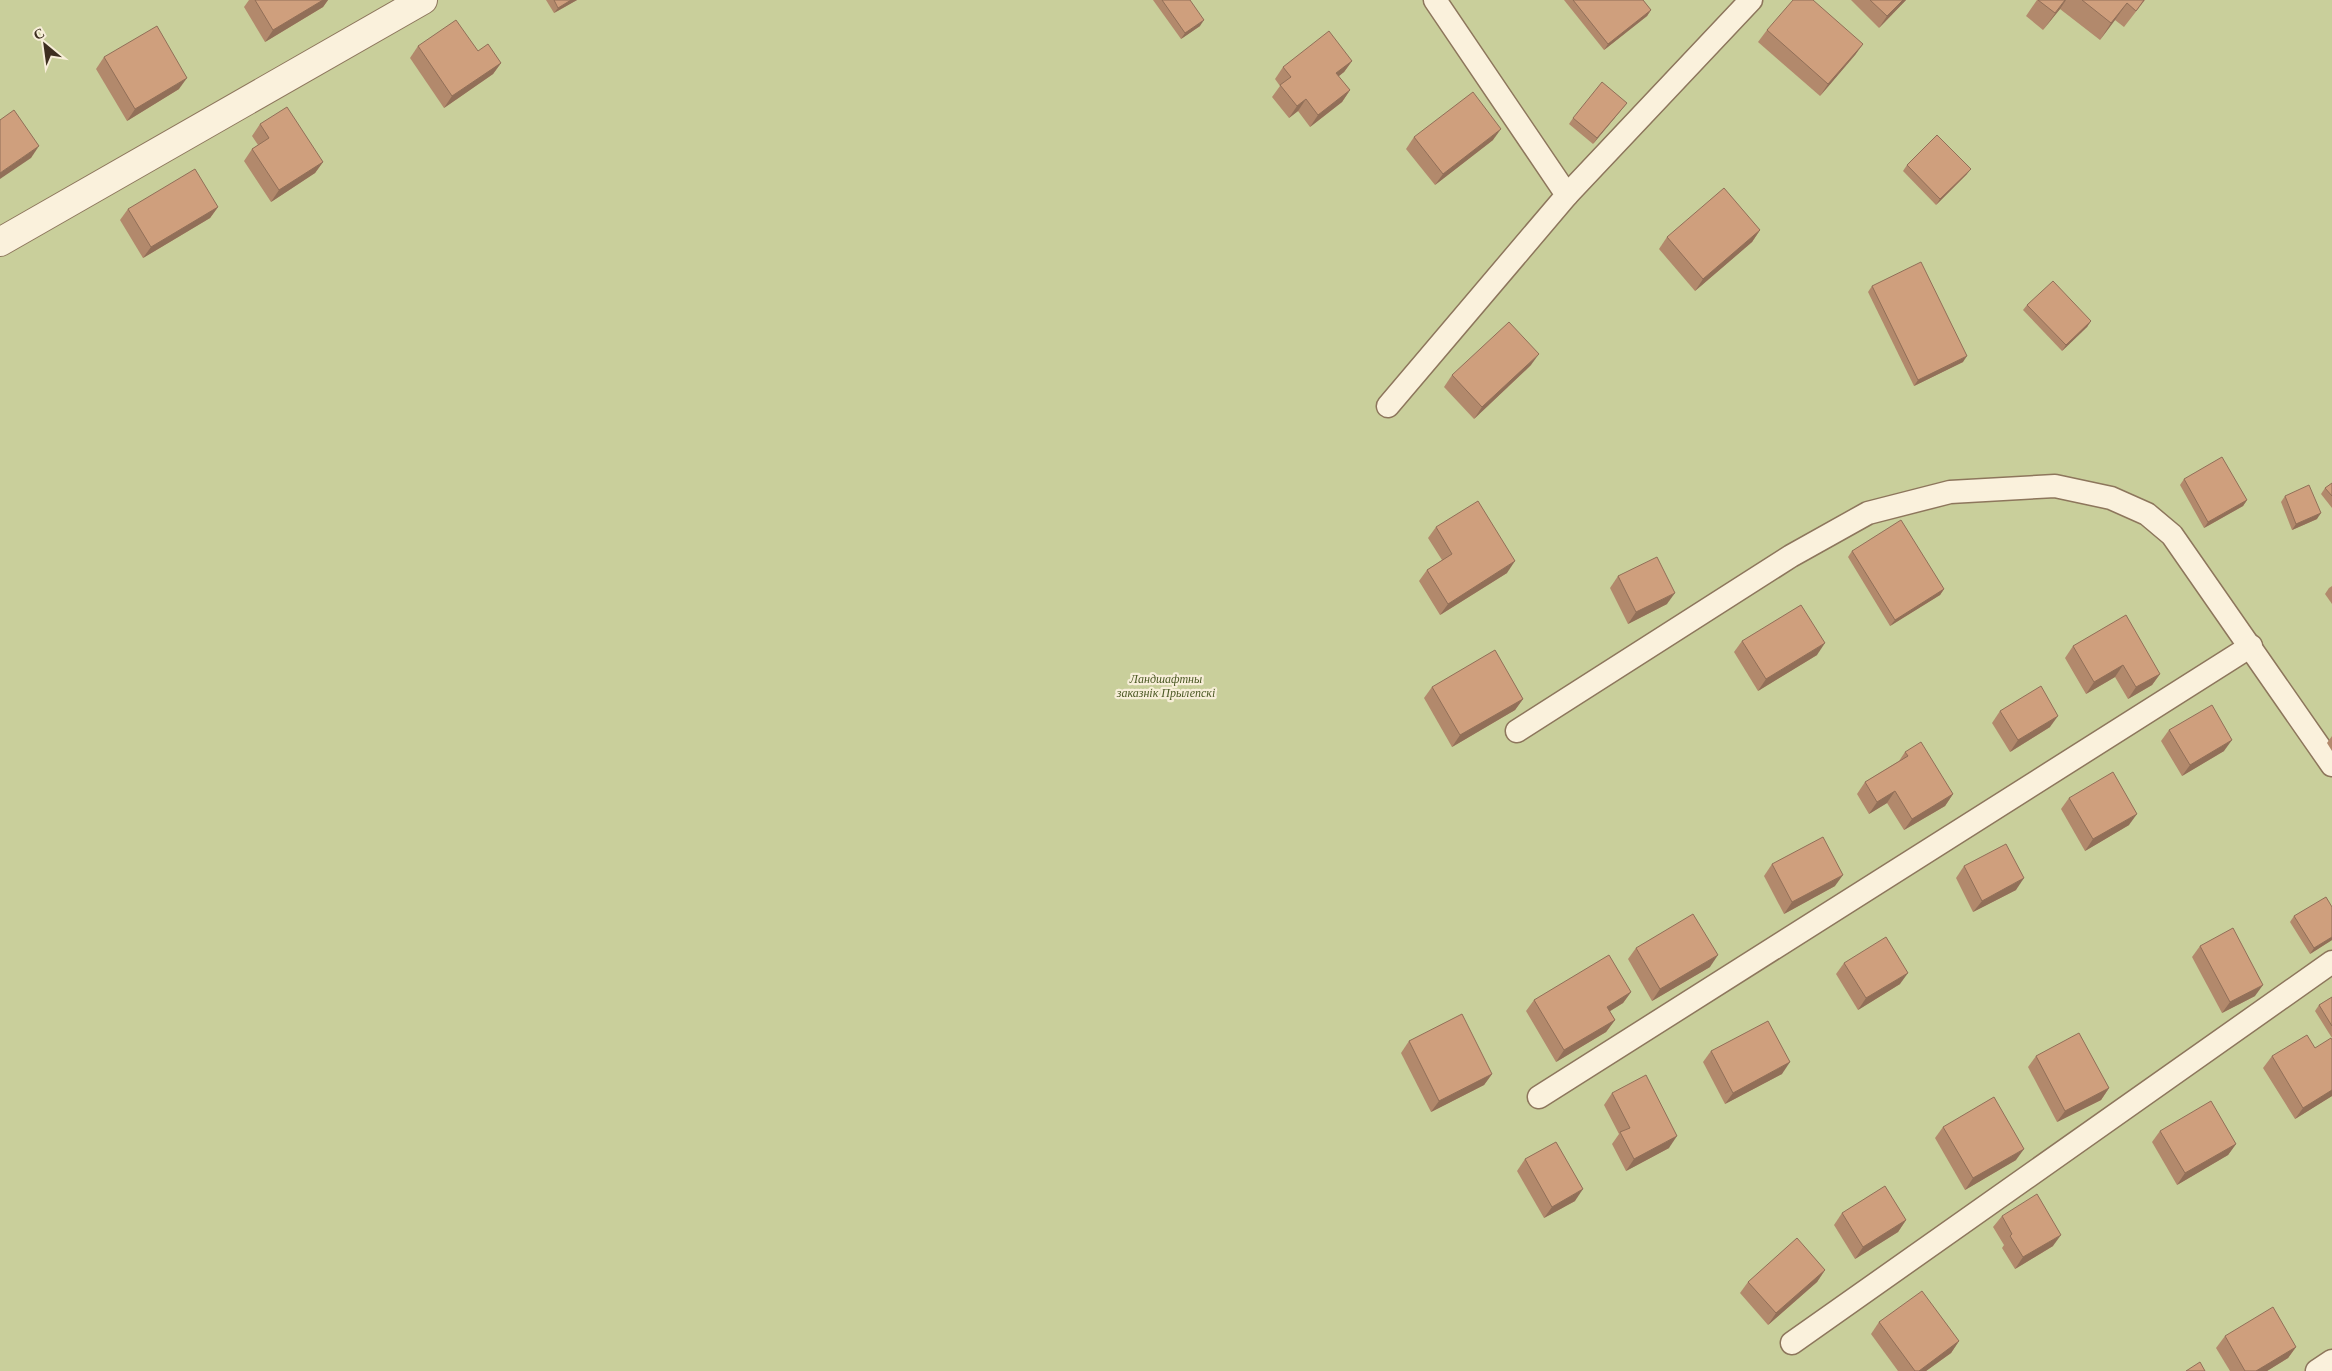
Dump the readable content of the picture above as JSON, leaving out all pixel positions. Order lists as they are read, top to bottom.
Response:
{
  "parks": ["Ландшафтны заказнік Прылепскі"],
  "north": "top left"
}
